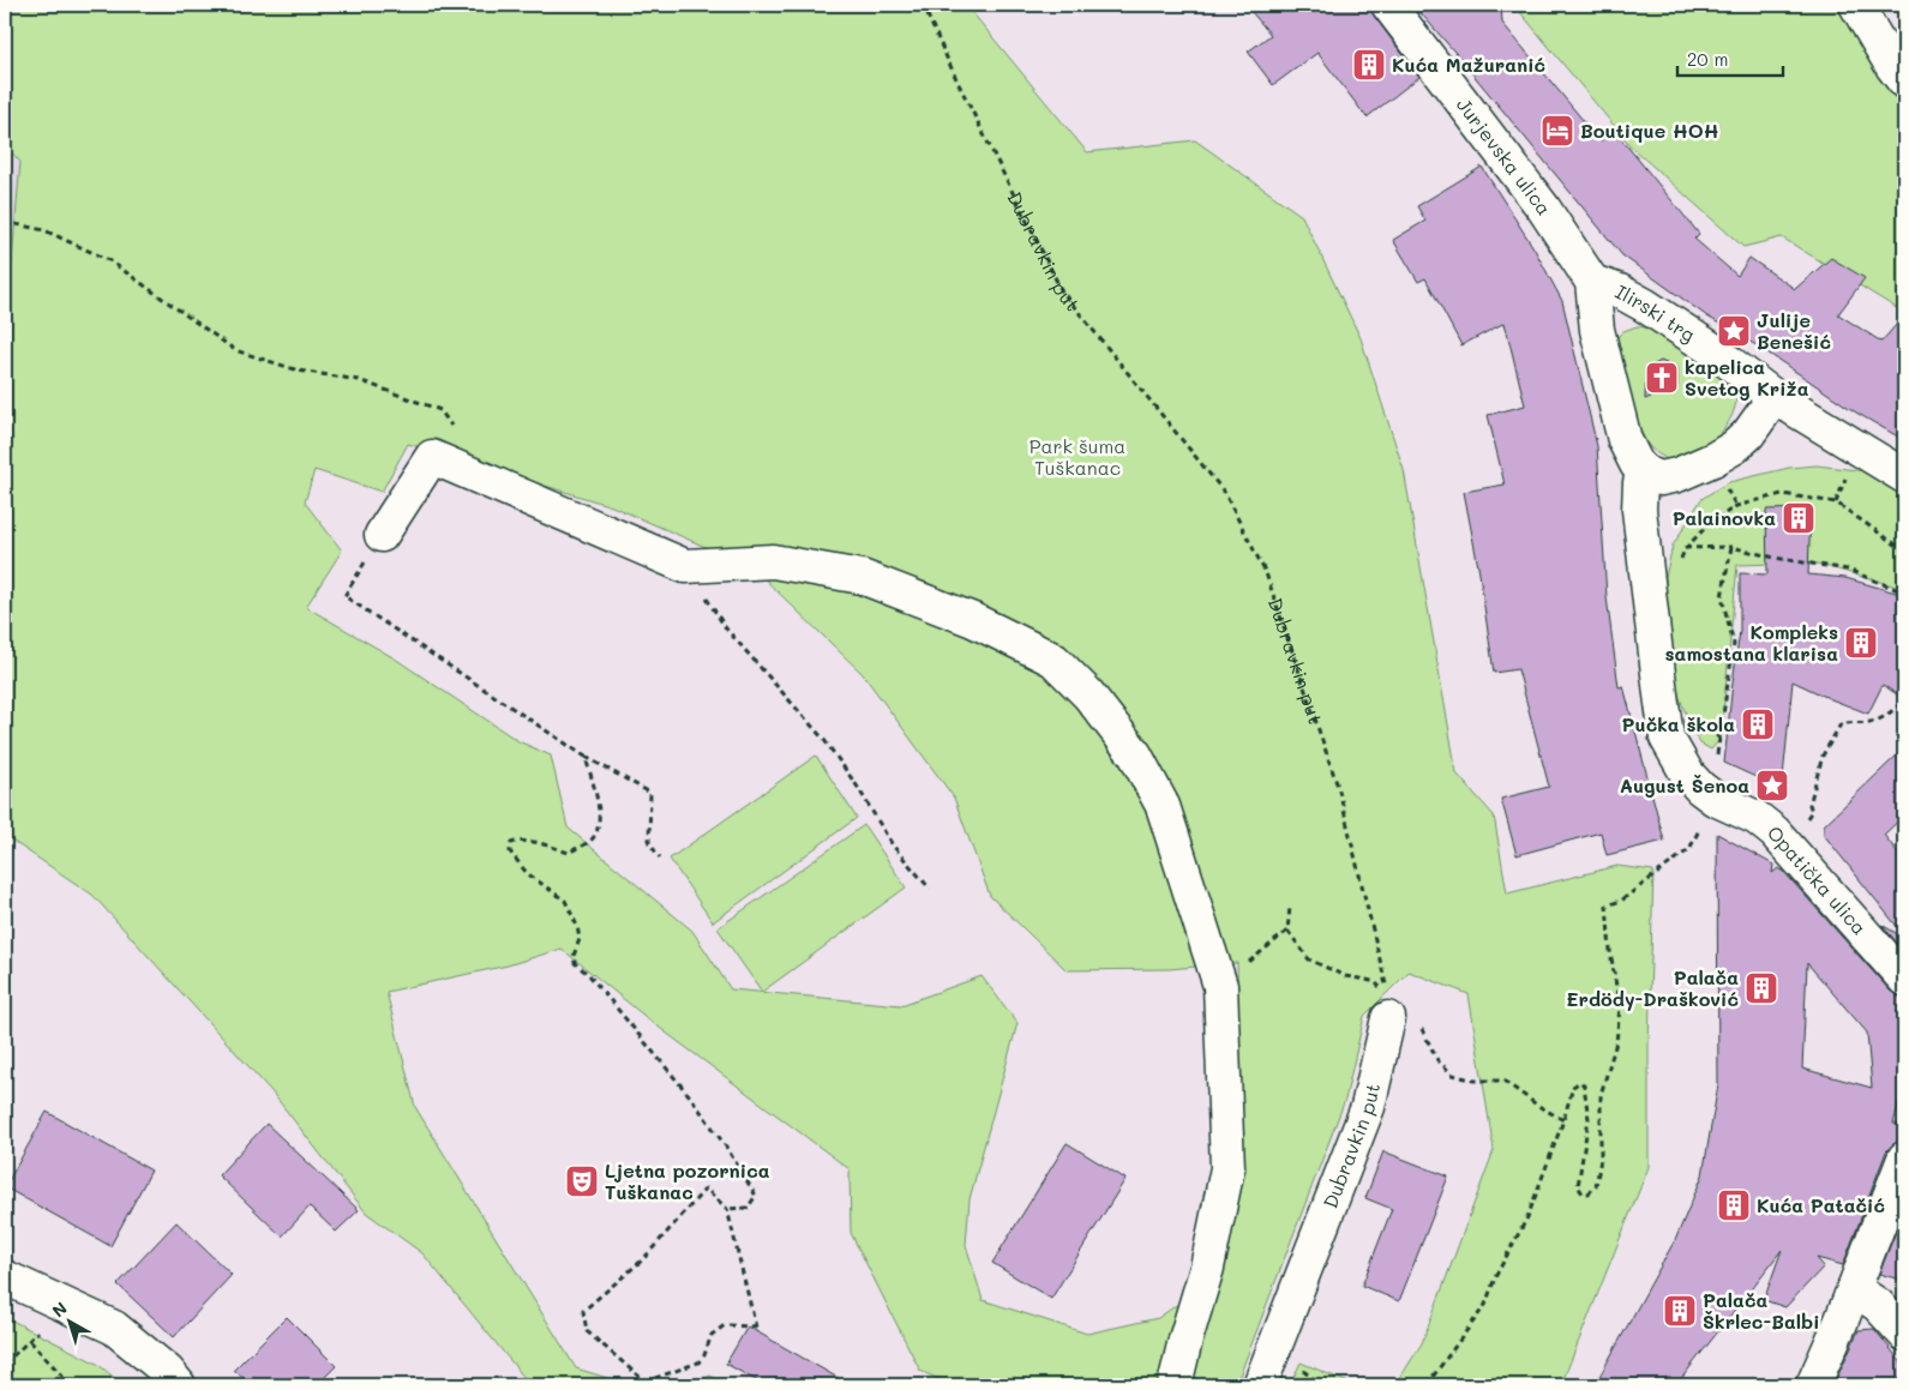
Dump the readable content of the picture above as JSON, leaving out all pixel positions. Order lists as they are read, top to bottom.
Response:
{
  "streets": {
    "street": [
      "Jurjevska ulica",
      "Dubravkin put",
      "Ilirski trg",
      "Opatička ulica"
    ]
  },
  "crossings": [
    ["Jurjevska ulica", "Ilirski trg"]
  ],
  "parks": ["Park šuma Tuškanac"],
  "places": {
    "building": [
      "Kuća Mažuranić",
      "Palainovka",
      "Kompleks samostana klarisa",
      "Pučka škola",
      "Palača Erdödy-Drašković",
      "Kuća Patačić",
      "Palača Škrlec-Balbi"
    ],
    "hotel": ["Boutique HOH"],
    "place": ["Julije Benešić", "August Šenoa"],
    "church": ["kapelica Svetog Križa"],
    "theatre": ["Ljetna pozornica Tuškanac"]
  },
  "scale_bar": "20 m",
  "north": "top left"
}
